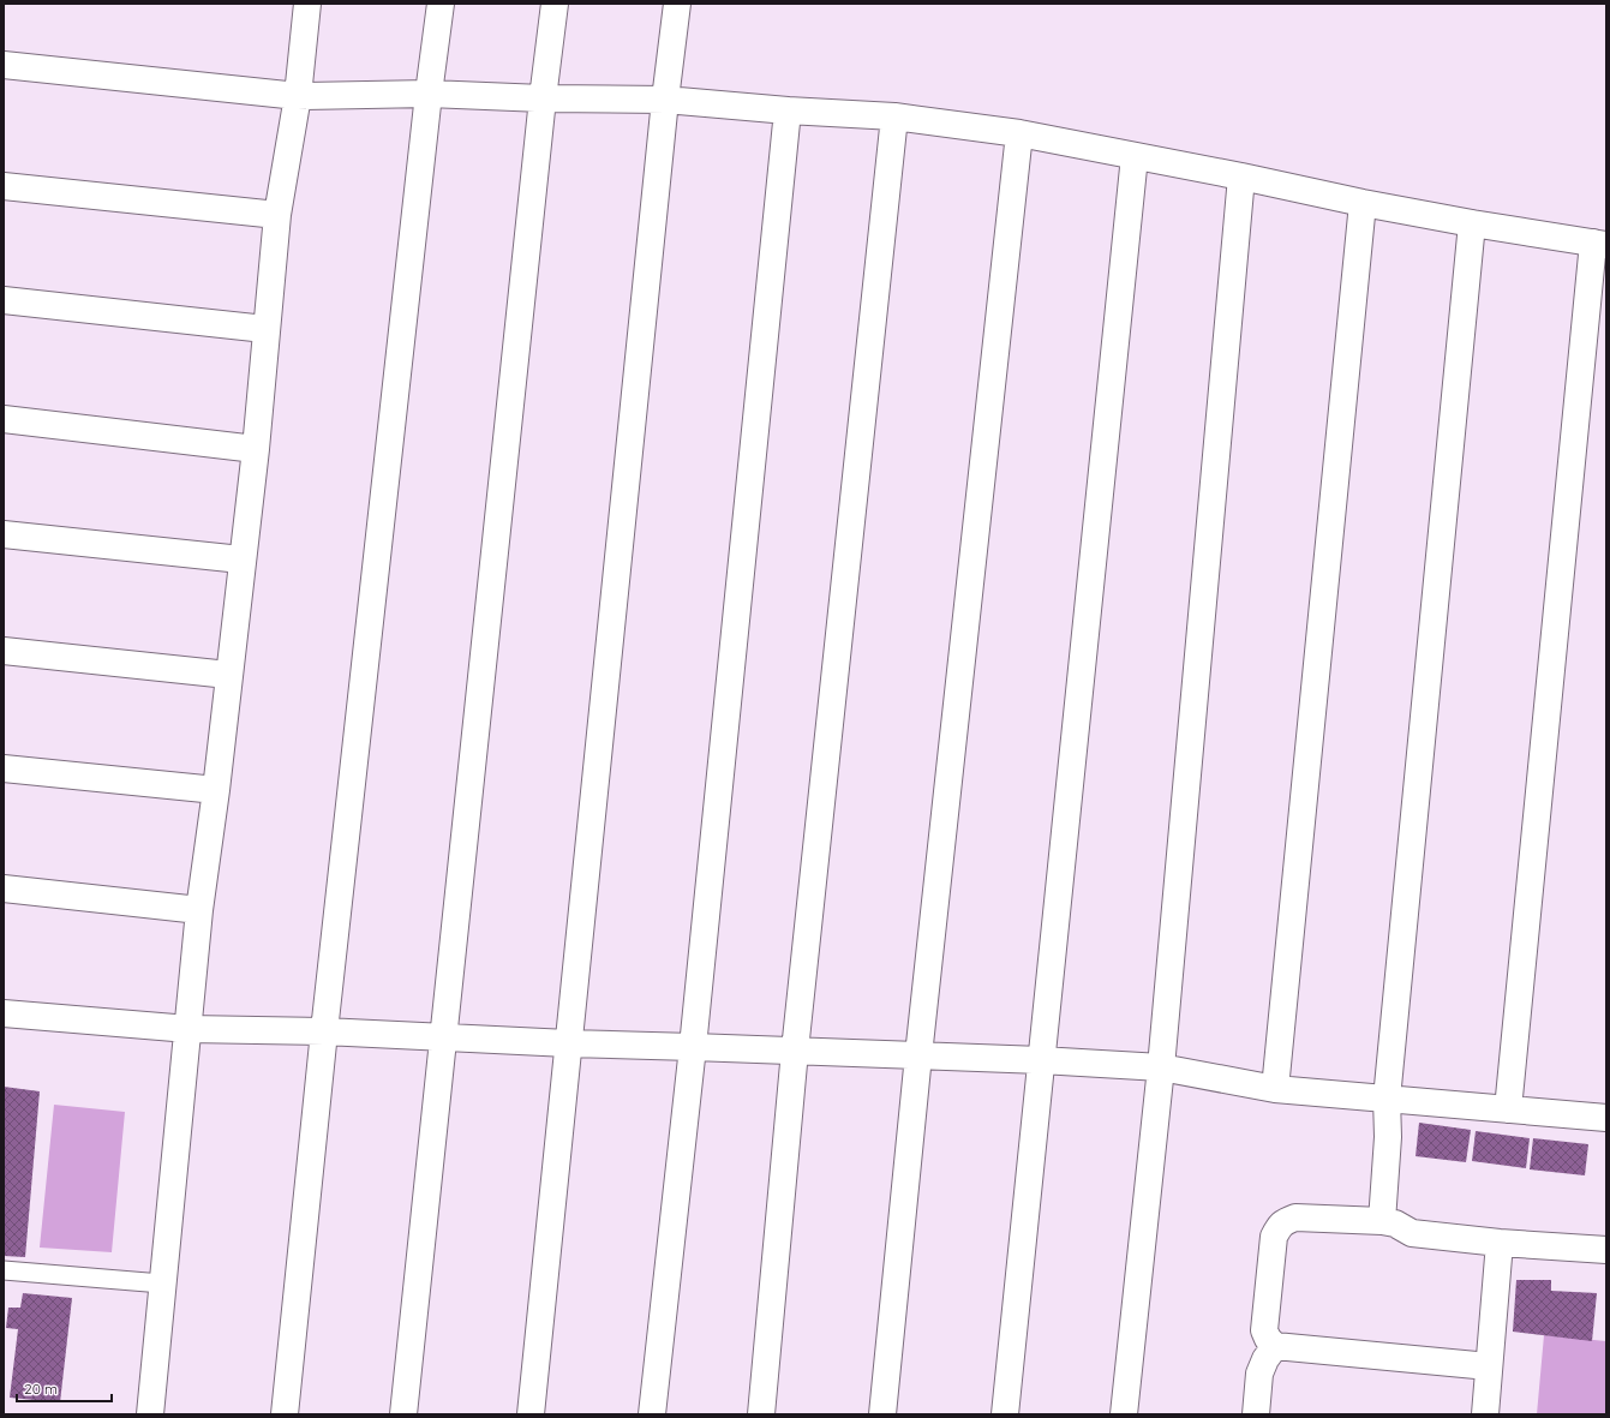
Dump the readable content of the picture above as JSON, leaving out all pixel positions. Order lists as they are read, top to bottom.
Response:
{
  "scale_bar": "20 m"
}
